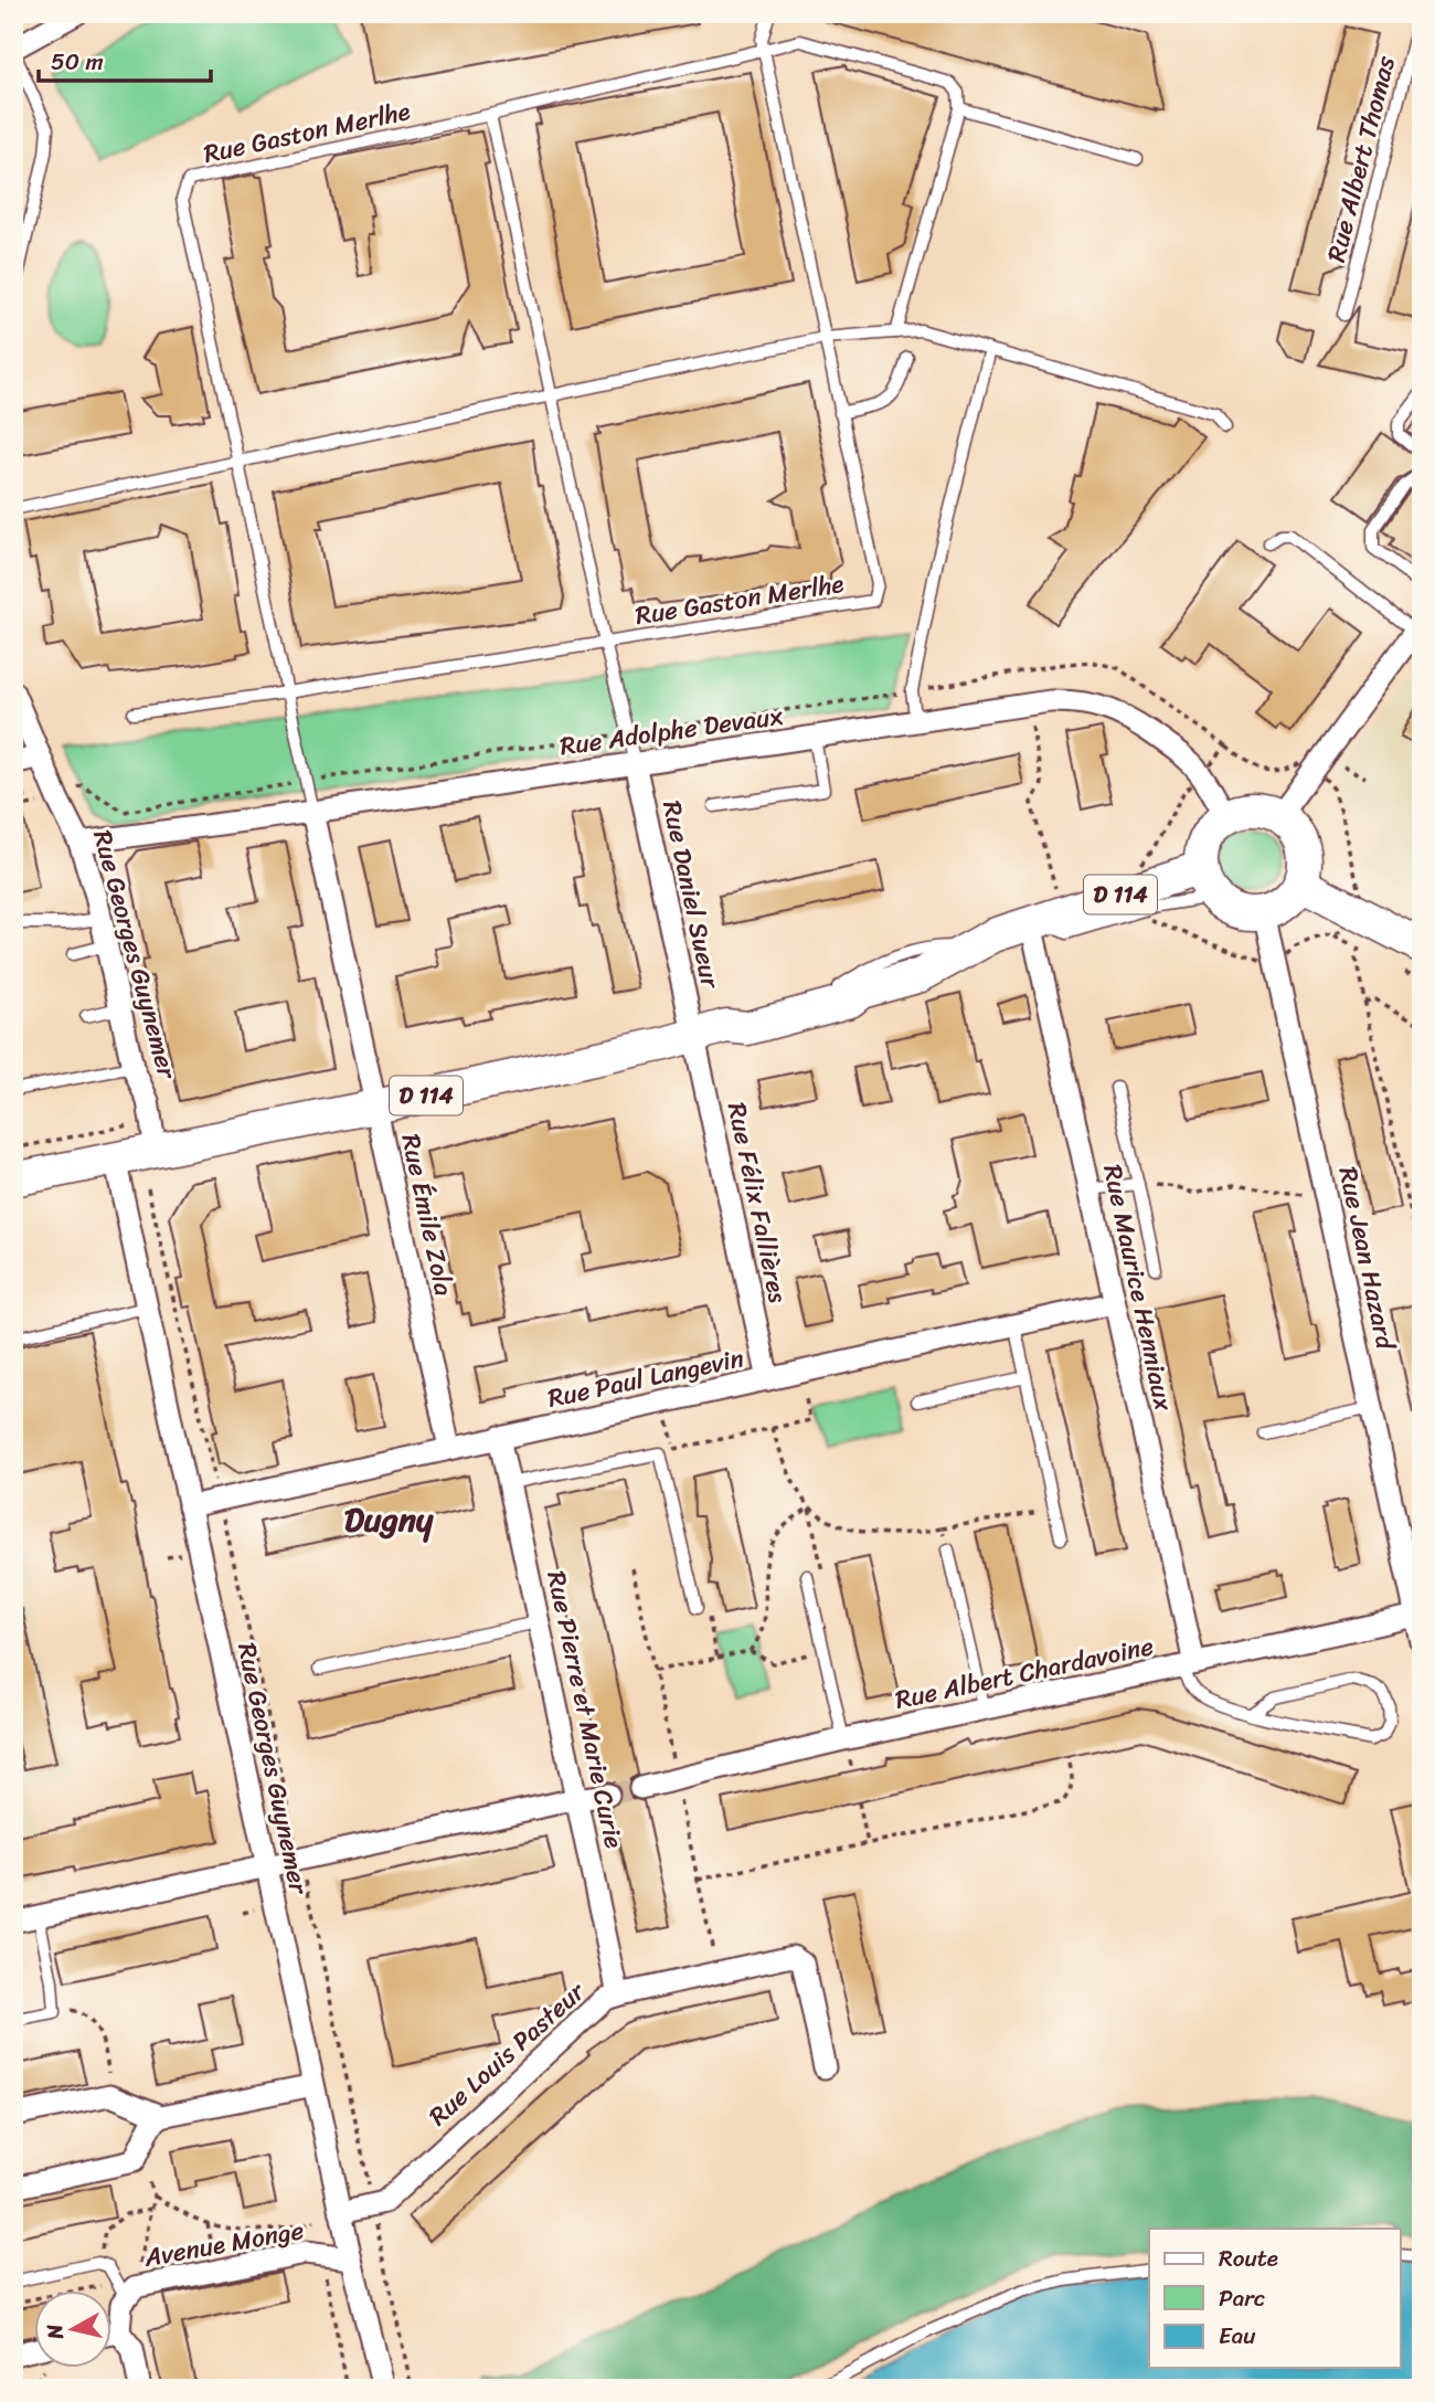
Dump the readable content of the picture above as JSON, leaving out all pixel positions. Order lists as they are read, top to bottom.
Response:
{
  "streets": {
    "main road": ["D 114"],
    "street": [
      "Rue Adolphe Devaux",
      "Rue Daniel Sueur",
      "Rue Georges Guynemer",
      "Rue Félix Fallières",
      "Rue Émile Zola",
      "Rue Jean Hazard",
      "Rue Maurice Henniaux",
      "Rue Paul Langevin",
      "Rue Albert Chardavoine",
      "Rue Pierre et Marie Curie",
      "Rue Louis Pasteur",
      "Avenue Monge"
    ],
    "lane": ["Rue Gaston Merlhe", "Rue Albert Thomas"]
  },
  "crossings": [
    ["Rue Gaston Merlhe", "Rue Adolphe Devaux"],
    ["Rue Gaston Merlhe", "Rue Daniel Sueur"],
    ["Rue Gaston Merlhe", "Rue Émile Zola"],
    ["Rue Adolphe Devaux", "Rue Daniel Sueur"],
    ["Rue Adolphe Devaux", "D 114"],
    ["Rue Adolphe Devaux", "Rue Georges Guynemer"],
    ["Rue Adolphe Devaux", "Rue Émile Zola"],
    ["Rue Adolphe Devaux", "Rue Jean Hazard"],
    ["Rue Daniel Sueur", "D 114"],
    ["Rue Daniel Sueur", "Rue Félix Fallières"],
    ["D 114", "Rue Georges Guynemer"],
    ["D 114", "Rue Félix Fallières"],
    ["D 114", "Rue Émile Zola"],
    ["D 114", "Rue Jean Hazard"],
    ["D 114", "Rue Maurice Henniaux"],
    ["Rue Georges Guynemer", "Rue Paul Langevin"],
    ["Rue Georges Guynemer", "Rue Louis Pasteur"],
    ["Rue Georges Guynemer", "Avenue Monge"],
    ["Rue Félix Fallières", "Rue Paul Langevin"],
    ["Rue Émile Zola", "Rue Paul Langevin"],
    ["Rue Jean Hazard", "Rue Albert Chardavoine"],
    ["Rue Maurice Henniaux", "Rue Paul Langevin"],
    ["Rue Maurice Henniaux", "Rue Albert Chardavoine"],
    ["Rue Paul Langevin", "Rue Pierre et Marie Curie"],
    ["Rue Pierre et Marie Curie", "Rue Louis Pasteur"]
  ],
  "districts": ["Dugny"],
  "legend": ["Route", "Parc", "Eau"],
  "scale_bar": "50 m",
  "north": "left"
}
